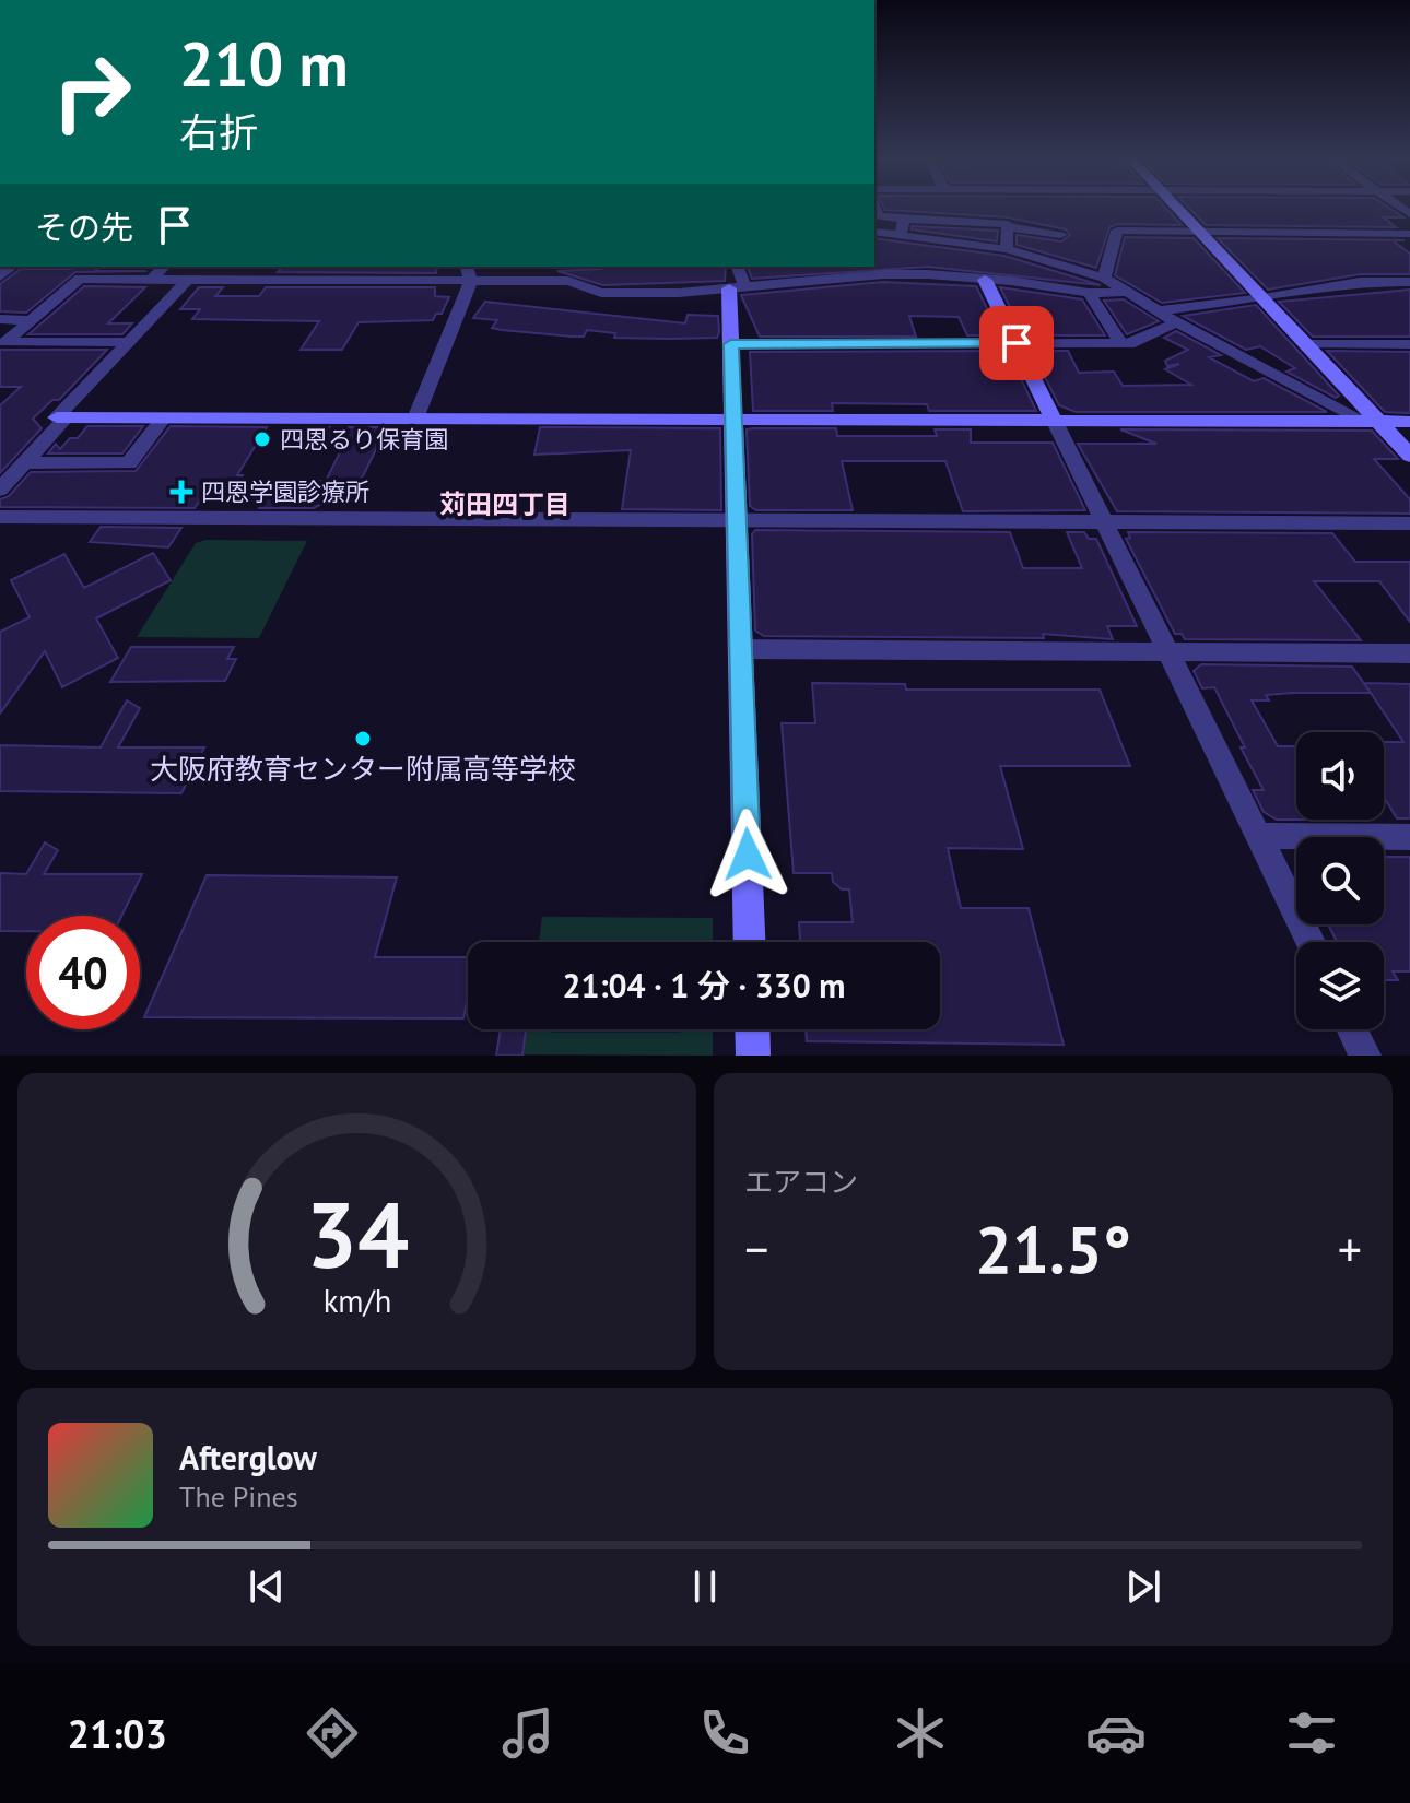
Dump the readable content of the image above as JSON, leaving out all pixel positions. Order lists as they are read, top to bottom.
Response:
{
  "districts": ["苅田四丁目"],
  "places": {
    "other": ["四恩るり保育園", "大阪府教育センター附属高等学校"],
    "health": ["四恩学園診療所"]
  },
  "page": {
    "turn": ["210 m", "右折"],
    "then": "その先",
    "limit": "40",
    "trip": "21:04 · 1 分 · 330 m",
    "tile": "エアコン",
    "heat": ["−", "21.5°", "+"],
    "song": ["Afterglow", "The Pines"],
    "tabs": "21:03",
    "gauge": ["34", "km/h"]
  }
}
